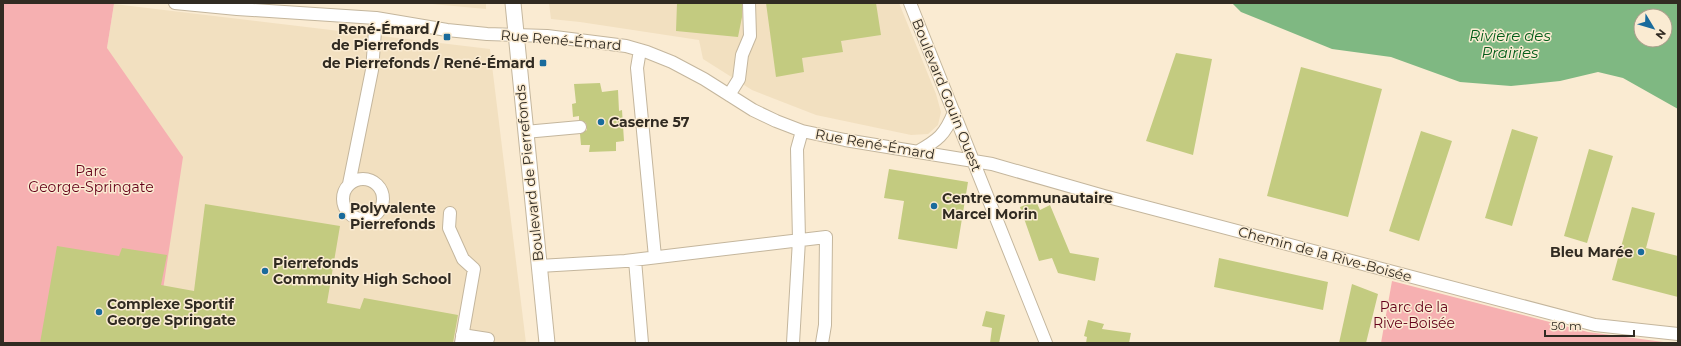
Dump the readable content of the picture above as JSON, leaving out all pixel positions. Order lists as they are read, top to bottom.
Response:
{
  "streets": {
    "main road": ["Boulevard de Pierrefonds"],
    "street": ["Rue René-Émard", "Boulevard Gouin Ouest", "Chemin de la Rive-Boisée"]
  },
  "crossings": [
    ["Rue René-Émard", "Boulevard Gouin Ouest"],
    ["Rue René-Émard", "Boulevard de Pierrefonds"],
    ["Rue René-Émard", "Chemin de la Rive-Boisée"],
    ["Boulevard Gouin Ouest", "Chemin de la Rive-Boisée"]
  ],
  "water": ["Rivière des Prairies"],
  "parks": ["Parc George-Springate", "Parc de la Rive-Boisée"],
  "places": {
    "transit": ["René-Émard / de Pierrefonds", "de Pierrefonds / René-Émard"],
    "other": [
      "Caserne 57",
      "Centre communautaire Marcel Morin",
      "Polyvalente Pierrefonds",
      "Bleu Marée",
      "Pierrefonds Community High School",
      "Complexe Sportif George Springate"
    ]
  },
  "scale_bar": "50 m",
  "north": "bottom right"
}
